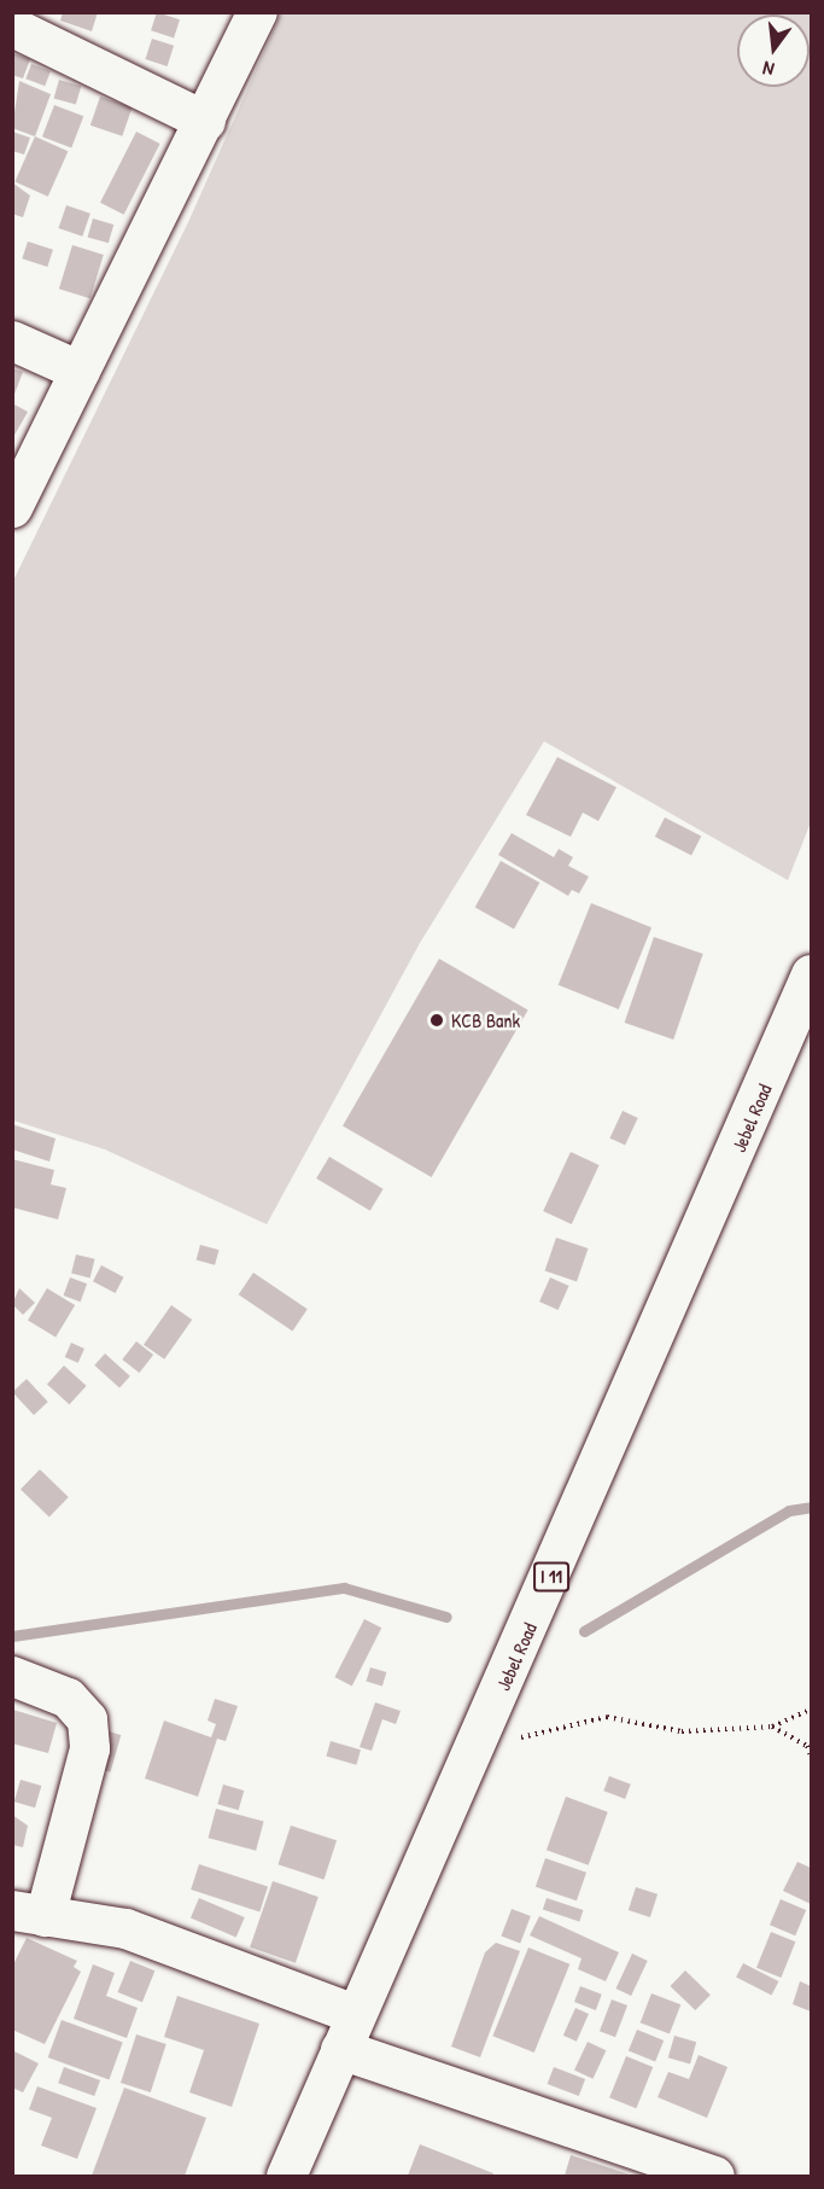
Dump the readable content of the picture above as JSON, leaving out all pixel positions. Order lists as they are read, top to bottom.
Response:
{
  "streets": {
    "street": ["Jebel Road", "I 11"]
  },
  "places": ["KCB Bank"],
  "north": "bottom"
}
